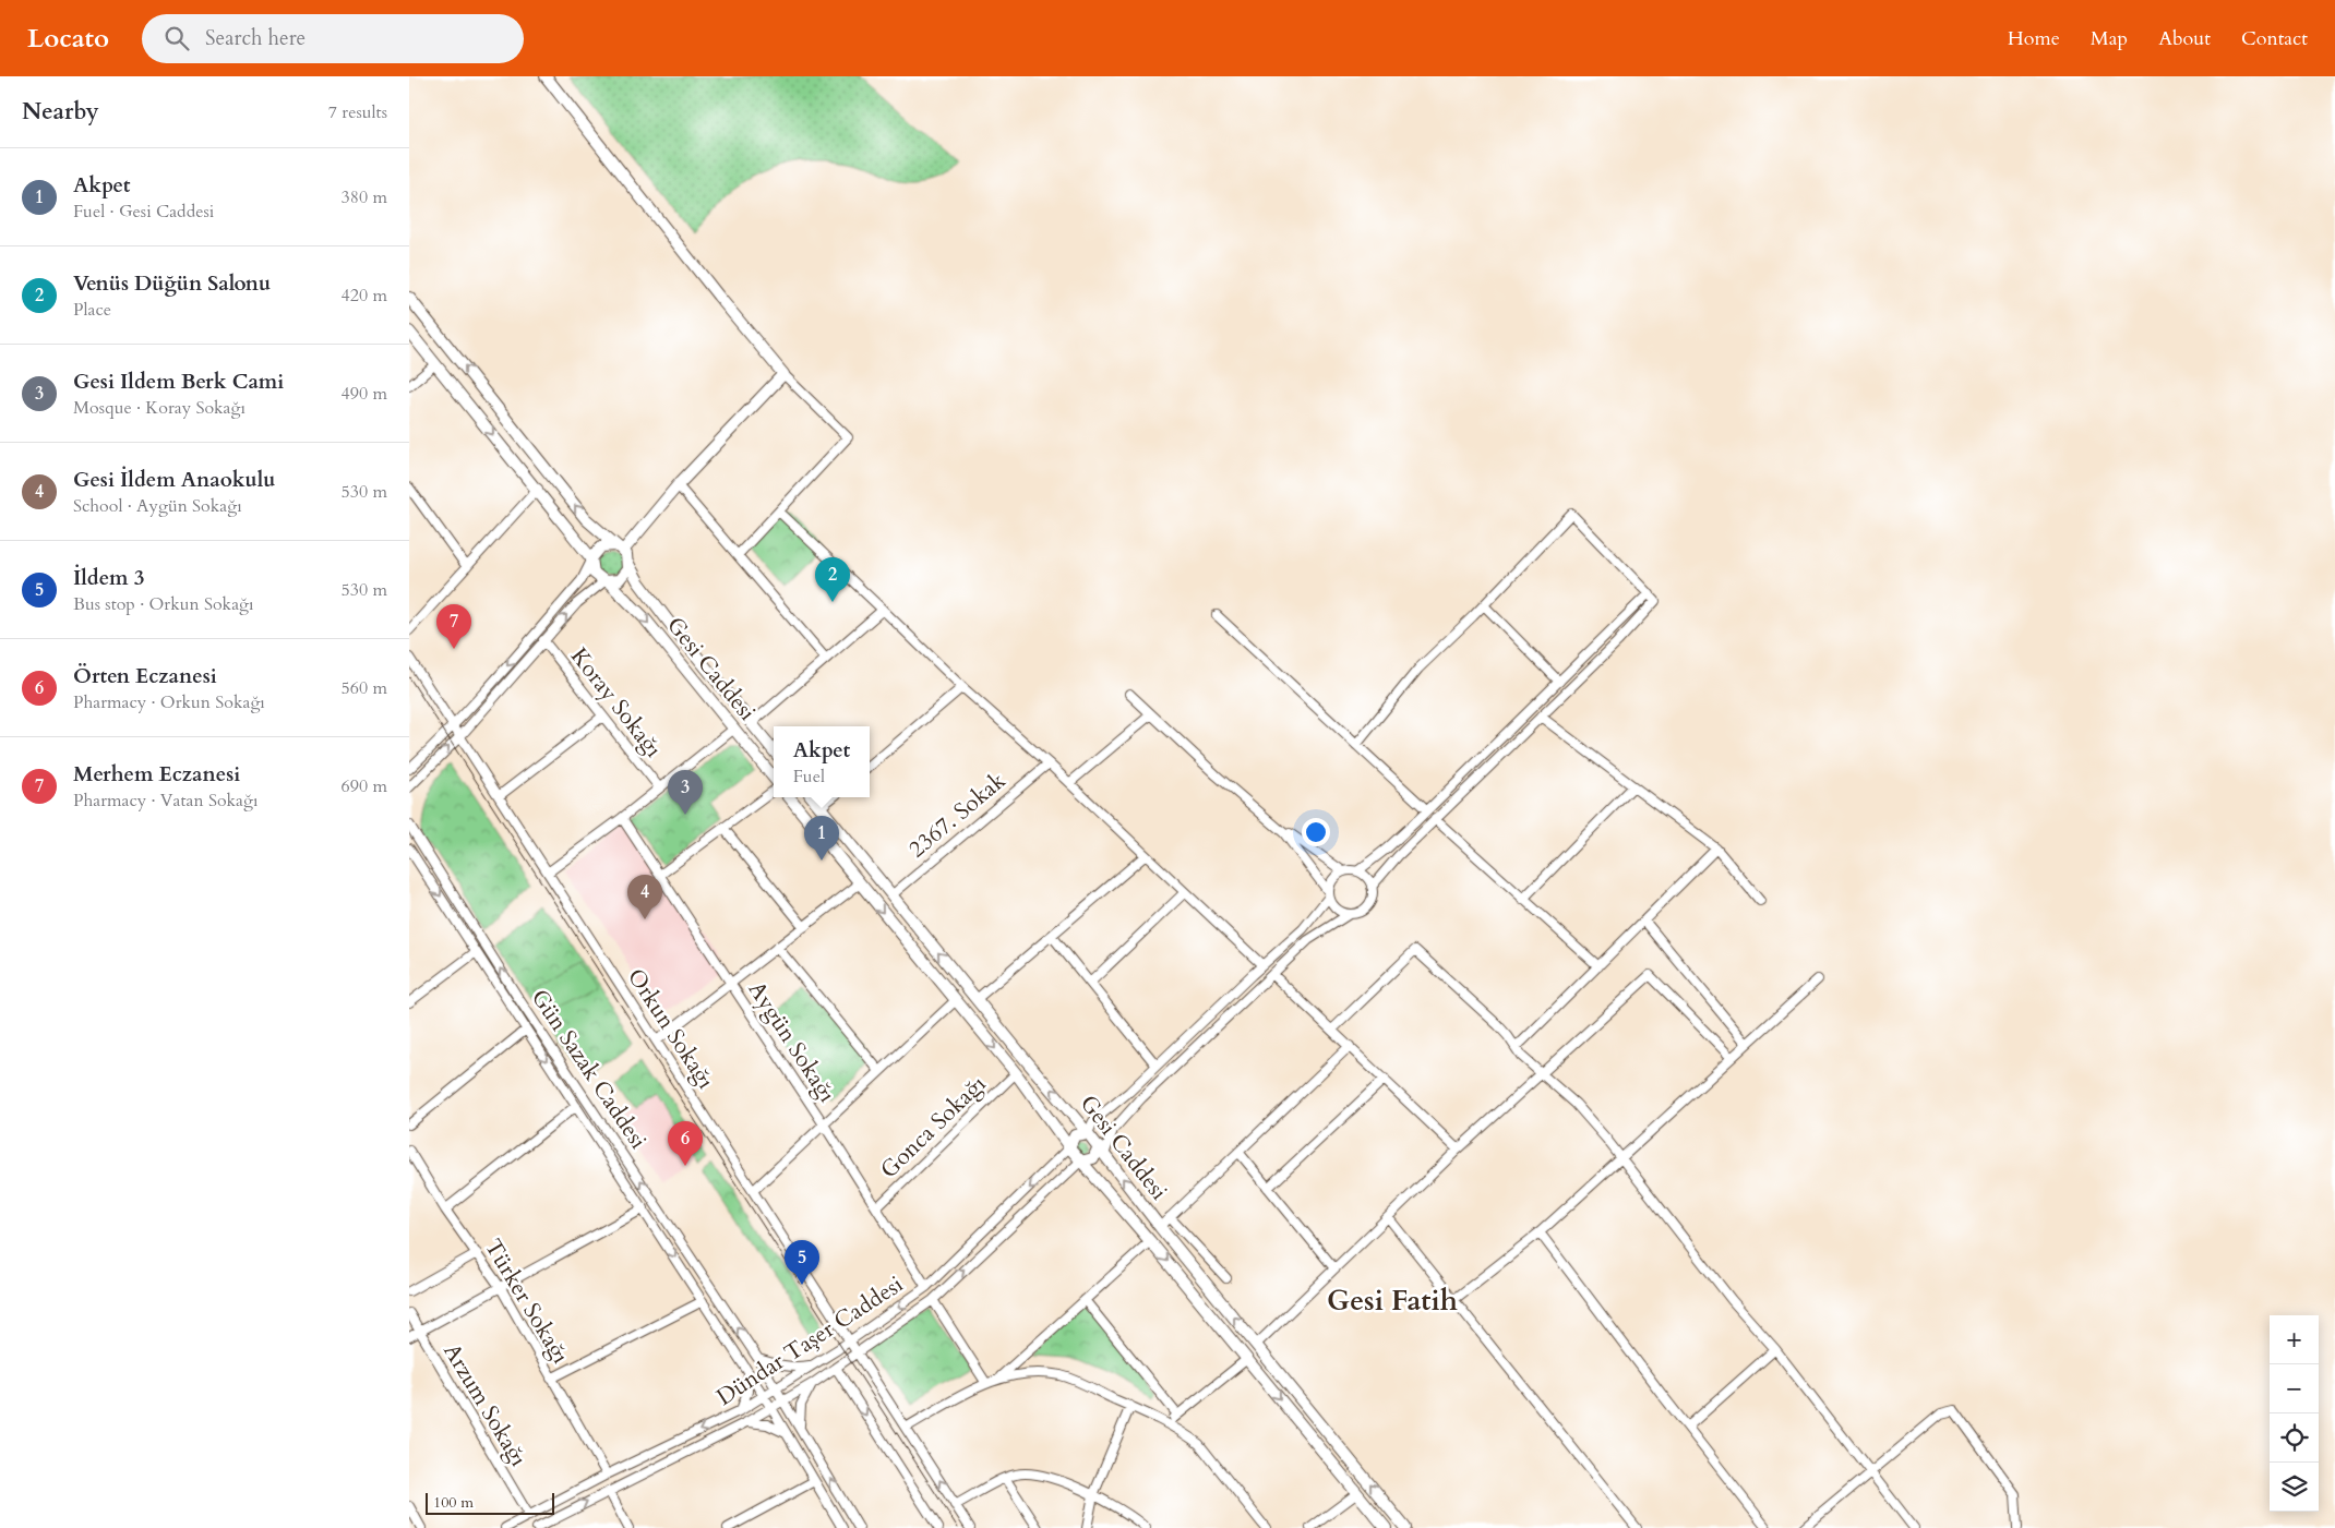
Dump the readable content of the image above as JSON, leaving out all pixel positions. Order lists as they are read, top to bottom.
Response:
{
  "streets": {
    "main road": ["Gesi Caddesi"],
    "street": [
      "Koray Sokağı",
      "2367. Sokak",
      "Orkun Sokağı",
      "Aygün Sokağı",
      "Gün Sazak Caddesi",
      "Gonca Sokağı",
      "Türker Sokağı",
      "Dündar Taşer Caddesi",
      "Arzum Sokağı"
    ]
  },
  "crossings": [
    ["Gesi Caddesi", "2367. Sokak"],
    ["Gesi Caddesi", "Gonca Sokağı"],
    ["Gesi Caddesi", "Dündar Taşer Caddesi"],
    ["Orkun Sokağı", "Dündar Taşer Caddesi"],
    ["Aygün Sokağı", "Gonca Sokağı"],
    ["Aygün Sokağı", "Dündar Taşer Caddesi"],
    ["Gün Sazak Caddesi", "Dündar Taşer Caddesi"],
    ["Türker Sokağı", "Dündar Taşer Caddesi"],
    ["Dündar Taşer Caddesi", "Arzum Sokağı"]
  ],
  "districts": ["Gesi Fatih"],
  "scale_bar": "100 m",
  "page": {
    "header": "Locato",
    "search": "Search here",
    "nav": [
      "Home",
      "Map",
      "About",
      "Contact"
    ],
    "heading": ["Nearby", "7 results"],
    "list": [
      {
        "mark": "1",
        "name": "Akpet",
        "note": "Fuel · Gesi Caddesi",
        "value": "380 m"
      },
      {
        "mark": "2",
        "name": "Venüs Düğün Salonu",
        "note": "Place",
        "value": "420 m"
      },
      {
        "mark": "3",
        "name": "Gesi Ildem Berk Cami",
        "note": "Mosque · Koray Sokağı",
        "value": "490 m"
      },
      {
        "mark": "4",
        "name": "Gesi İldem Anaokulu",
        "note": "School · Aygün Sokağı",
        "value": "530 m"
      },
      {
        "mark": "5",
        "name": "İldem 3",
        "note": "Bus stop · Orkun Sokağı",
        "value": "530 m"
      },
      {
        "mark": "6",
        "name": "Örten Eczanesi",
        "note": "Pharmacy · Orkun Sokağı",
        "value": "560 m"
      },
      {
        "mark": "7",
        "name": "Merhem Eczanesi",
        "note": "Pharmacy · Vatan Sokağı",
        "value": "690 m"
      }
    ],
    "pins": [
      "2",
      "7",
      "3",
      "1",
      "4",
      "6",
      "5"
    ],
    "popup": ["Akpet", "Fuel"],
    "map_buttons": ["+", "−"],
    "scale": "100 m"
  }
}
